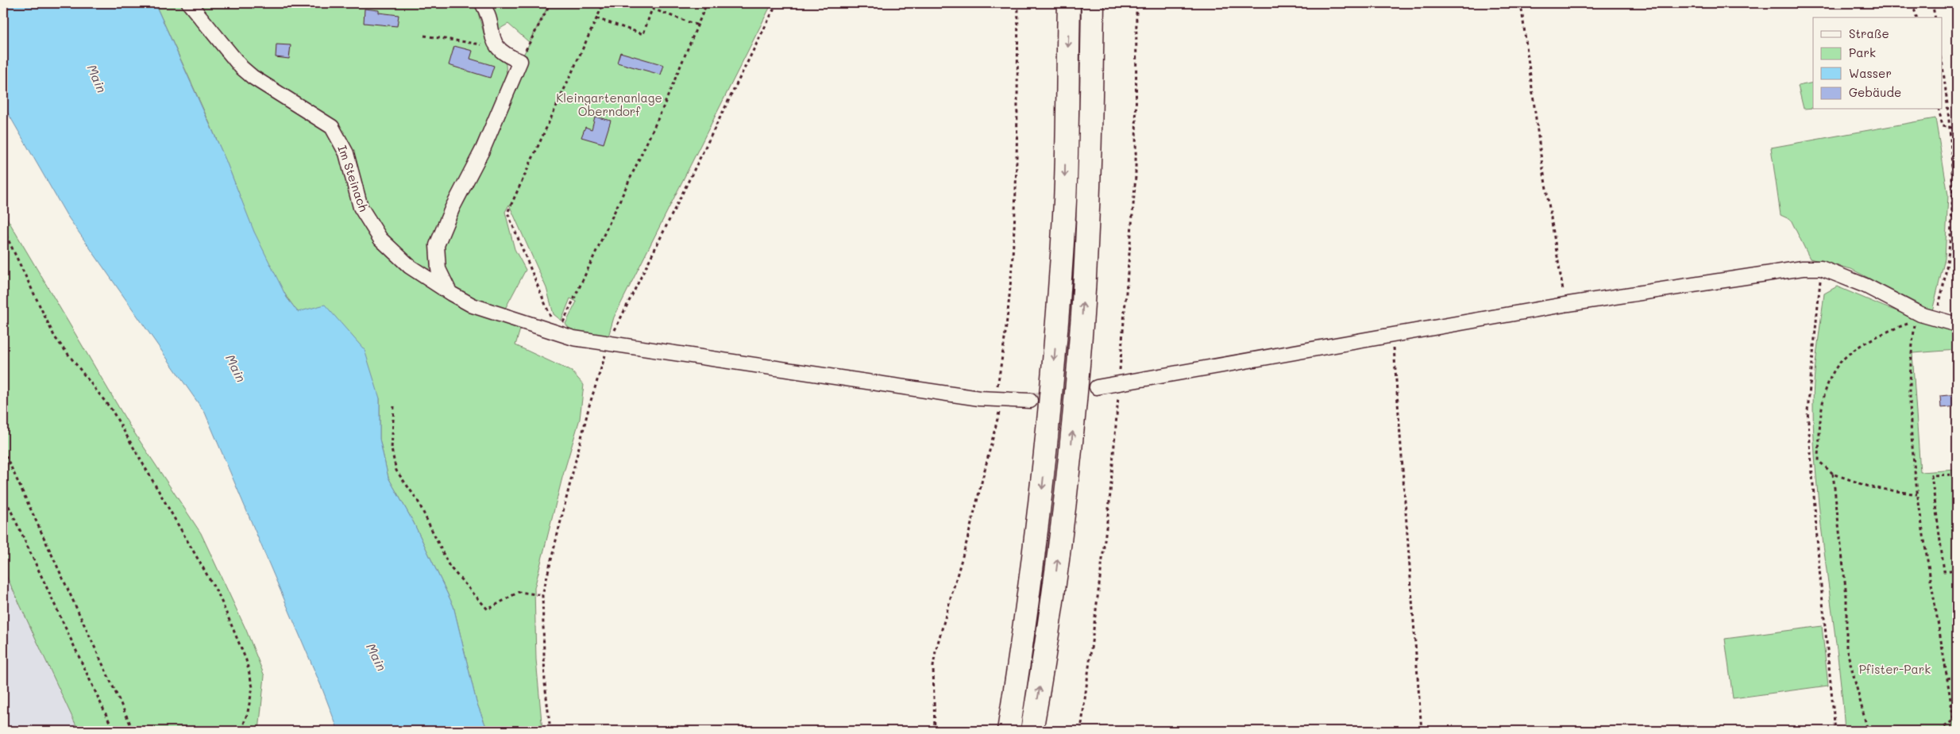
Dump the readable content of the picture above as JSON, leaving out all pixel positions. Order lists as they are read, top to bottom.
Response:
{
  "streets": {
    "street": ["Im Steinach"]
  },
  "water": ["Main"],
  "parks": ["Kleingartenanlage Oberndorf", "Pfister-Park"],
  "legend": [
    "Straße",
    "Park",
    "Wasser",
    "Gebäude"
  ]
}
